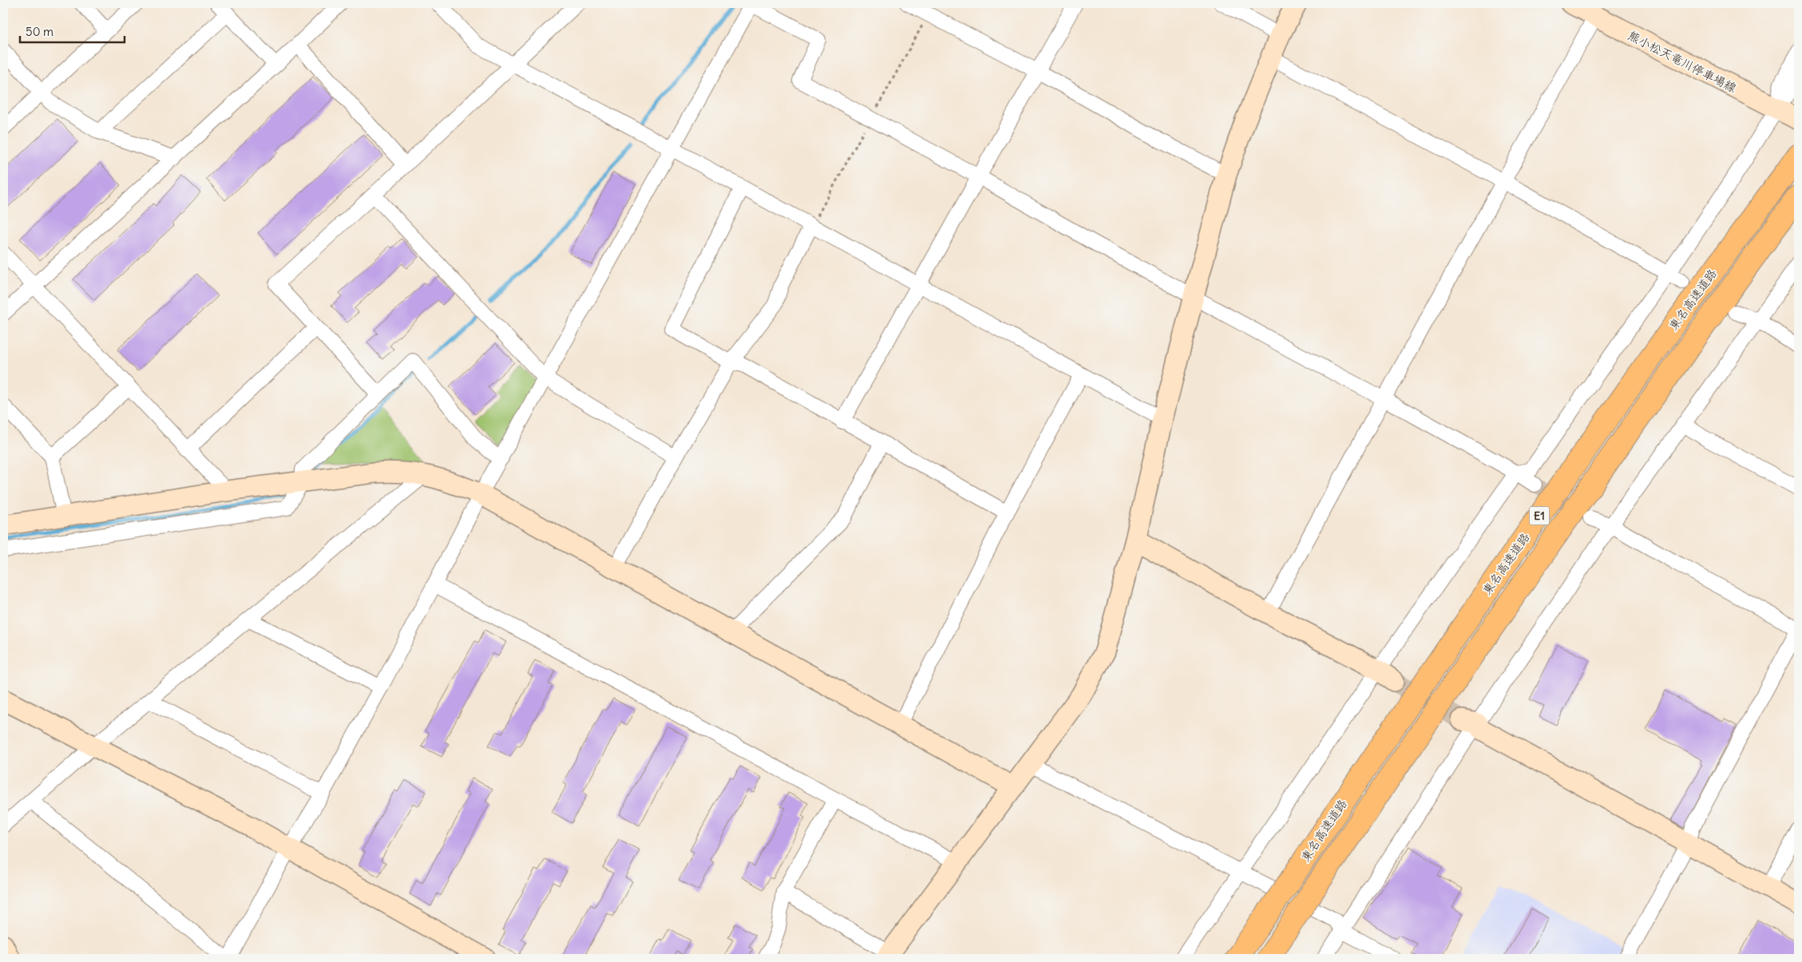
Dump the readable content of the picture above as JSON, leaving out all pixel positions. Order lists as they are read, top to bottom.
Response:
{
  "streets": {
    "highway": ["東名高速道路", "E1"],
    "street": ["熊小松天竜川停車場線"]
  },
  "scale_bar": "50 m"
}
